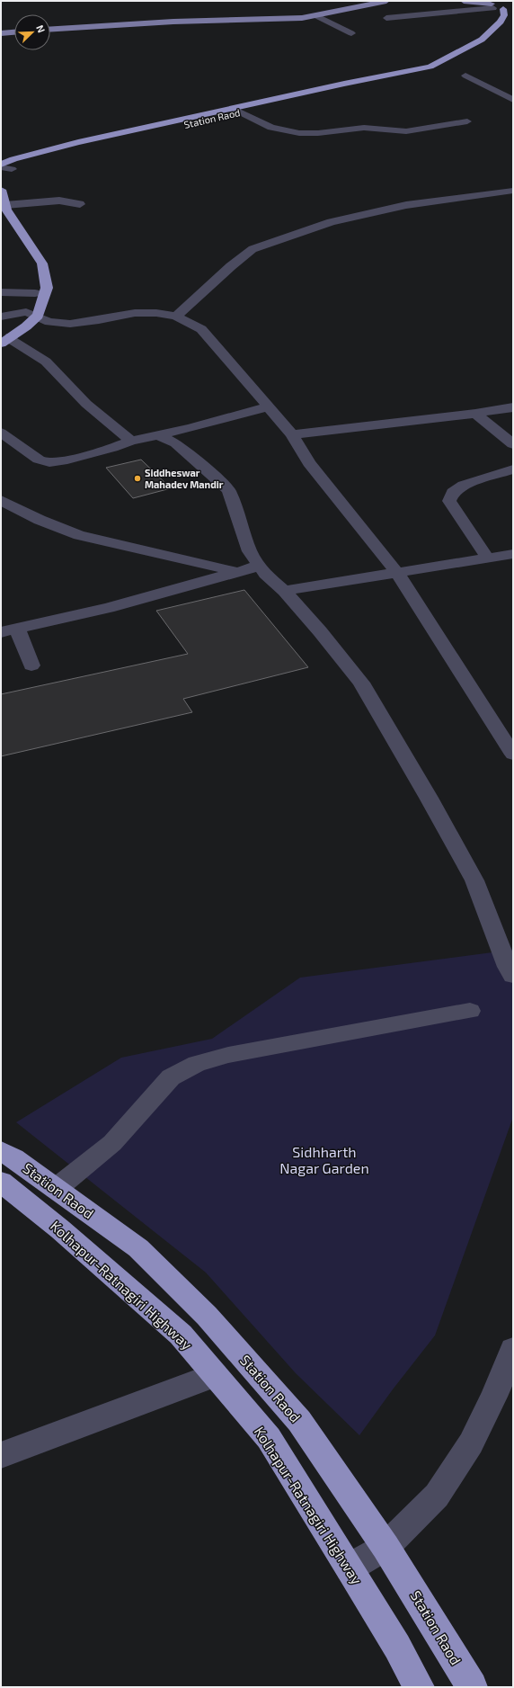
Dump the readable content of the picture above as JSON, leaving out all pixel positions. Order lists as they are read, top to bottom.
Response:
{
  "streets": {
    "highway": ["Station Raod", "Kolhapur-Ratnagiri Highway"]
  },
  "parks": ["Sidhharth Nagar Garden"],
  "places": ["Siddheswar Mahadev Mandir"],
  "north": "top right"
}
